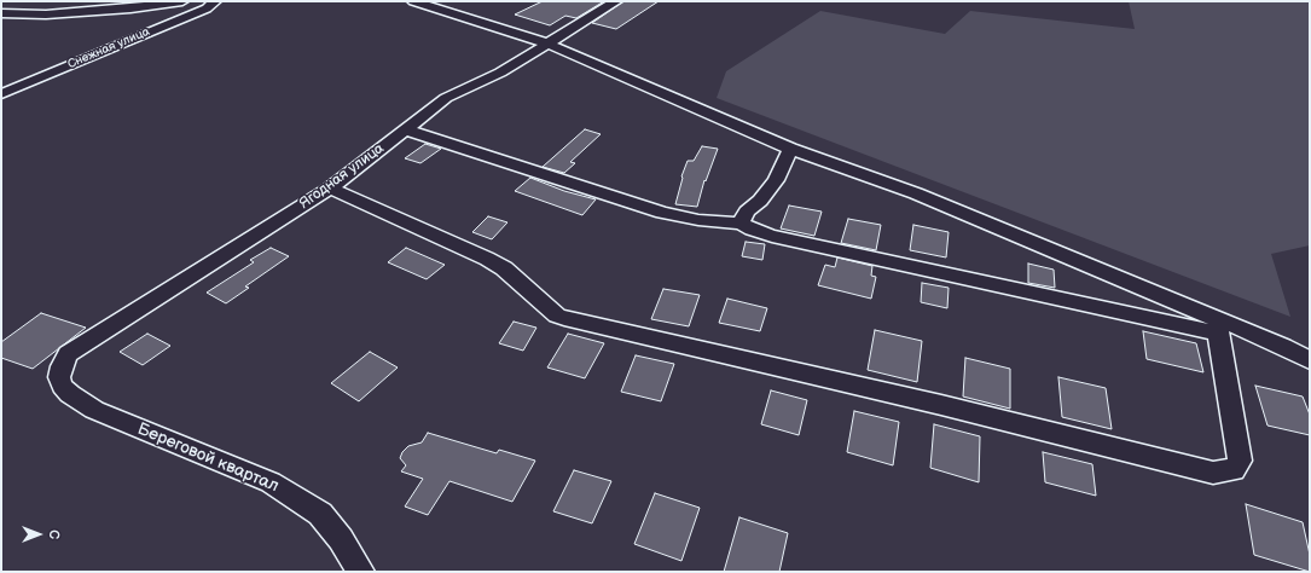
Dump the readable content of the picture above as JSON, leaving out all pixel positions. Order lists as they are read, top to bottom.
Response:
{
  "streets": {
    "street": ["Снежная улица", "Ягодная улица", "Береговой квартал"]
  },
  "crossings": [
    ["Ягодная улица", "Береговой квартал"]
  ],
  "north": "right"
}
